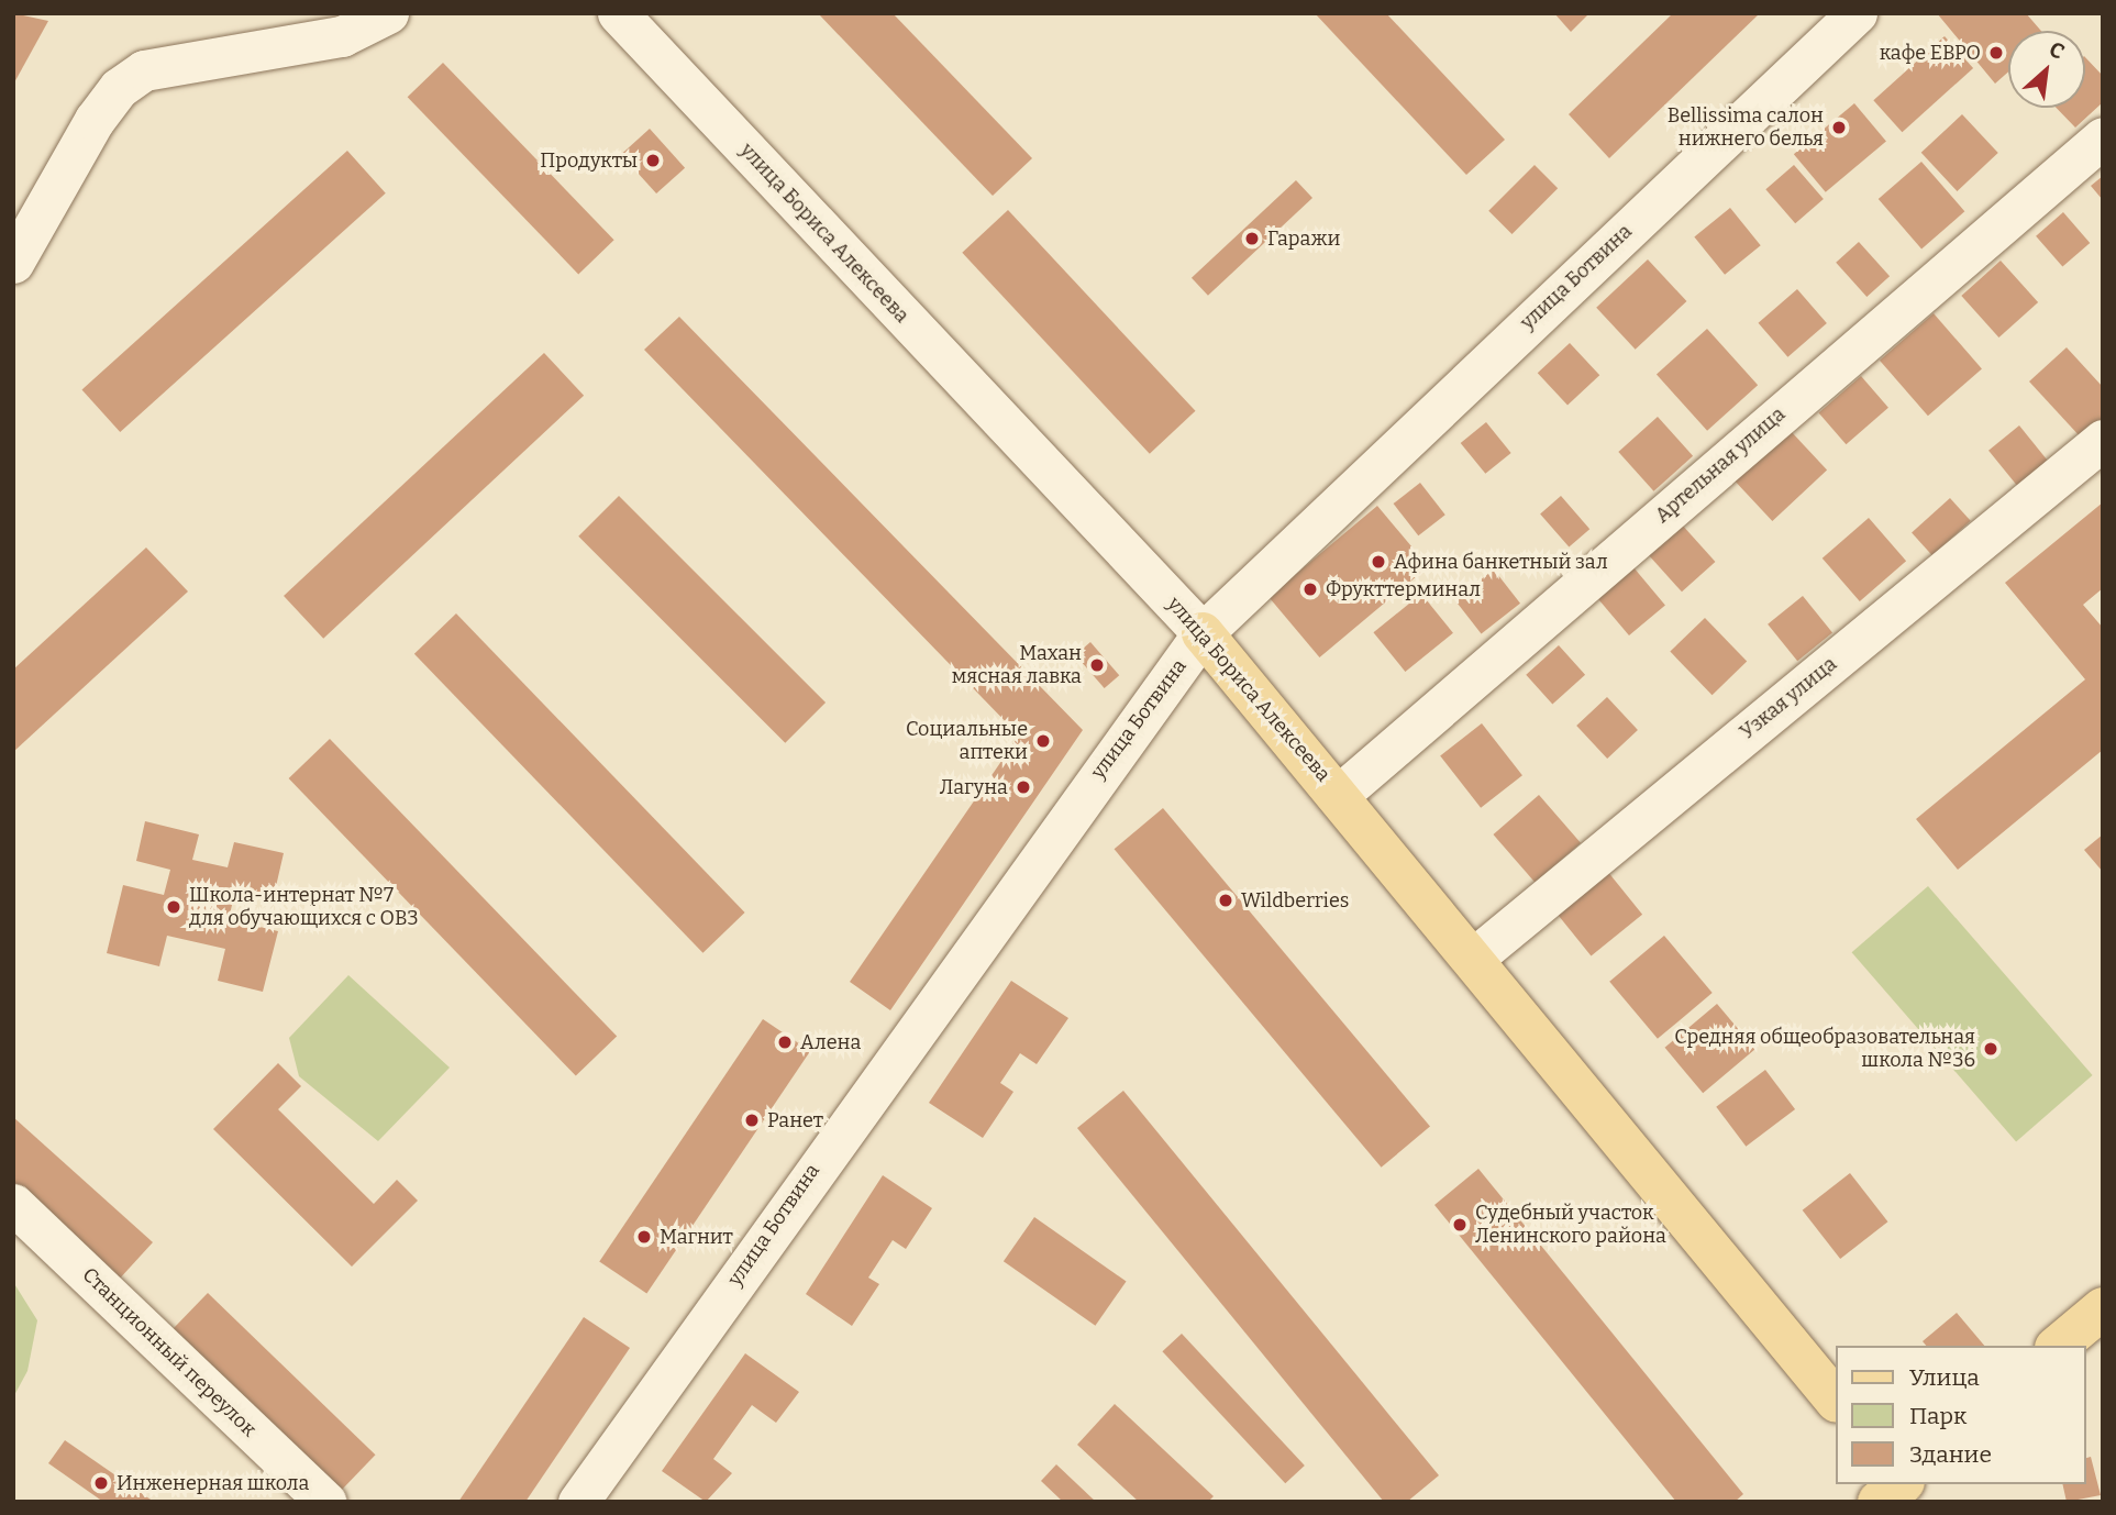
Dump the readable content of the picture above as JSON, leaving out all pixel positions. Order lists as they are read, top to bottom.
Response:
{
  "streets": {
    "main road": ["улица Бориса Алексеева"],
    "street": [
      "улица Ботвина",
      "Артельная улица",
      "Узкая улица",
      "Станционный переулок"
    ]
  },
  "crossings": [
    ["улица Бориса Алексеева", "улица Ботвина"],
    ["улица Бориса Алексеева", "Артельная улица"],
    ["улица Бориса Алексеева", "Узкая улица"]
  ],
  "places": [
    "кафе ЕВРО",
    "Bellissima салон нижнего белья",
    "Продукты",
    "Гаражи",
    "Афина банкетный зал",
    "Фрукттерминал",
    "Махан мясная лавка",
    "Социальные аптеки",
    "Лагуна",
    "Wildberries",
    "Школа-интернат №7 для обучающихся с ОВЗ",
    "Алена",
    "Средняя общеобразовательная школа №36",
    "Ранет",
    "Судебный участок Ленинского района",
    "Магнит",
    "Инженерная школа"
  ],
  "legend": ["Улица", "Парк", "Здание"],
  "north": "top right"
}
